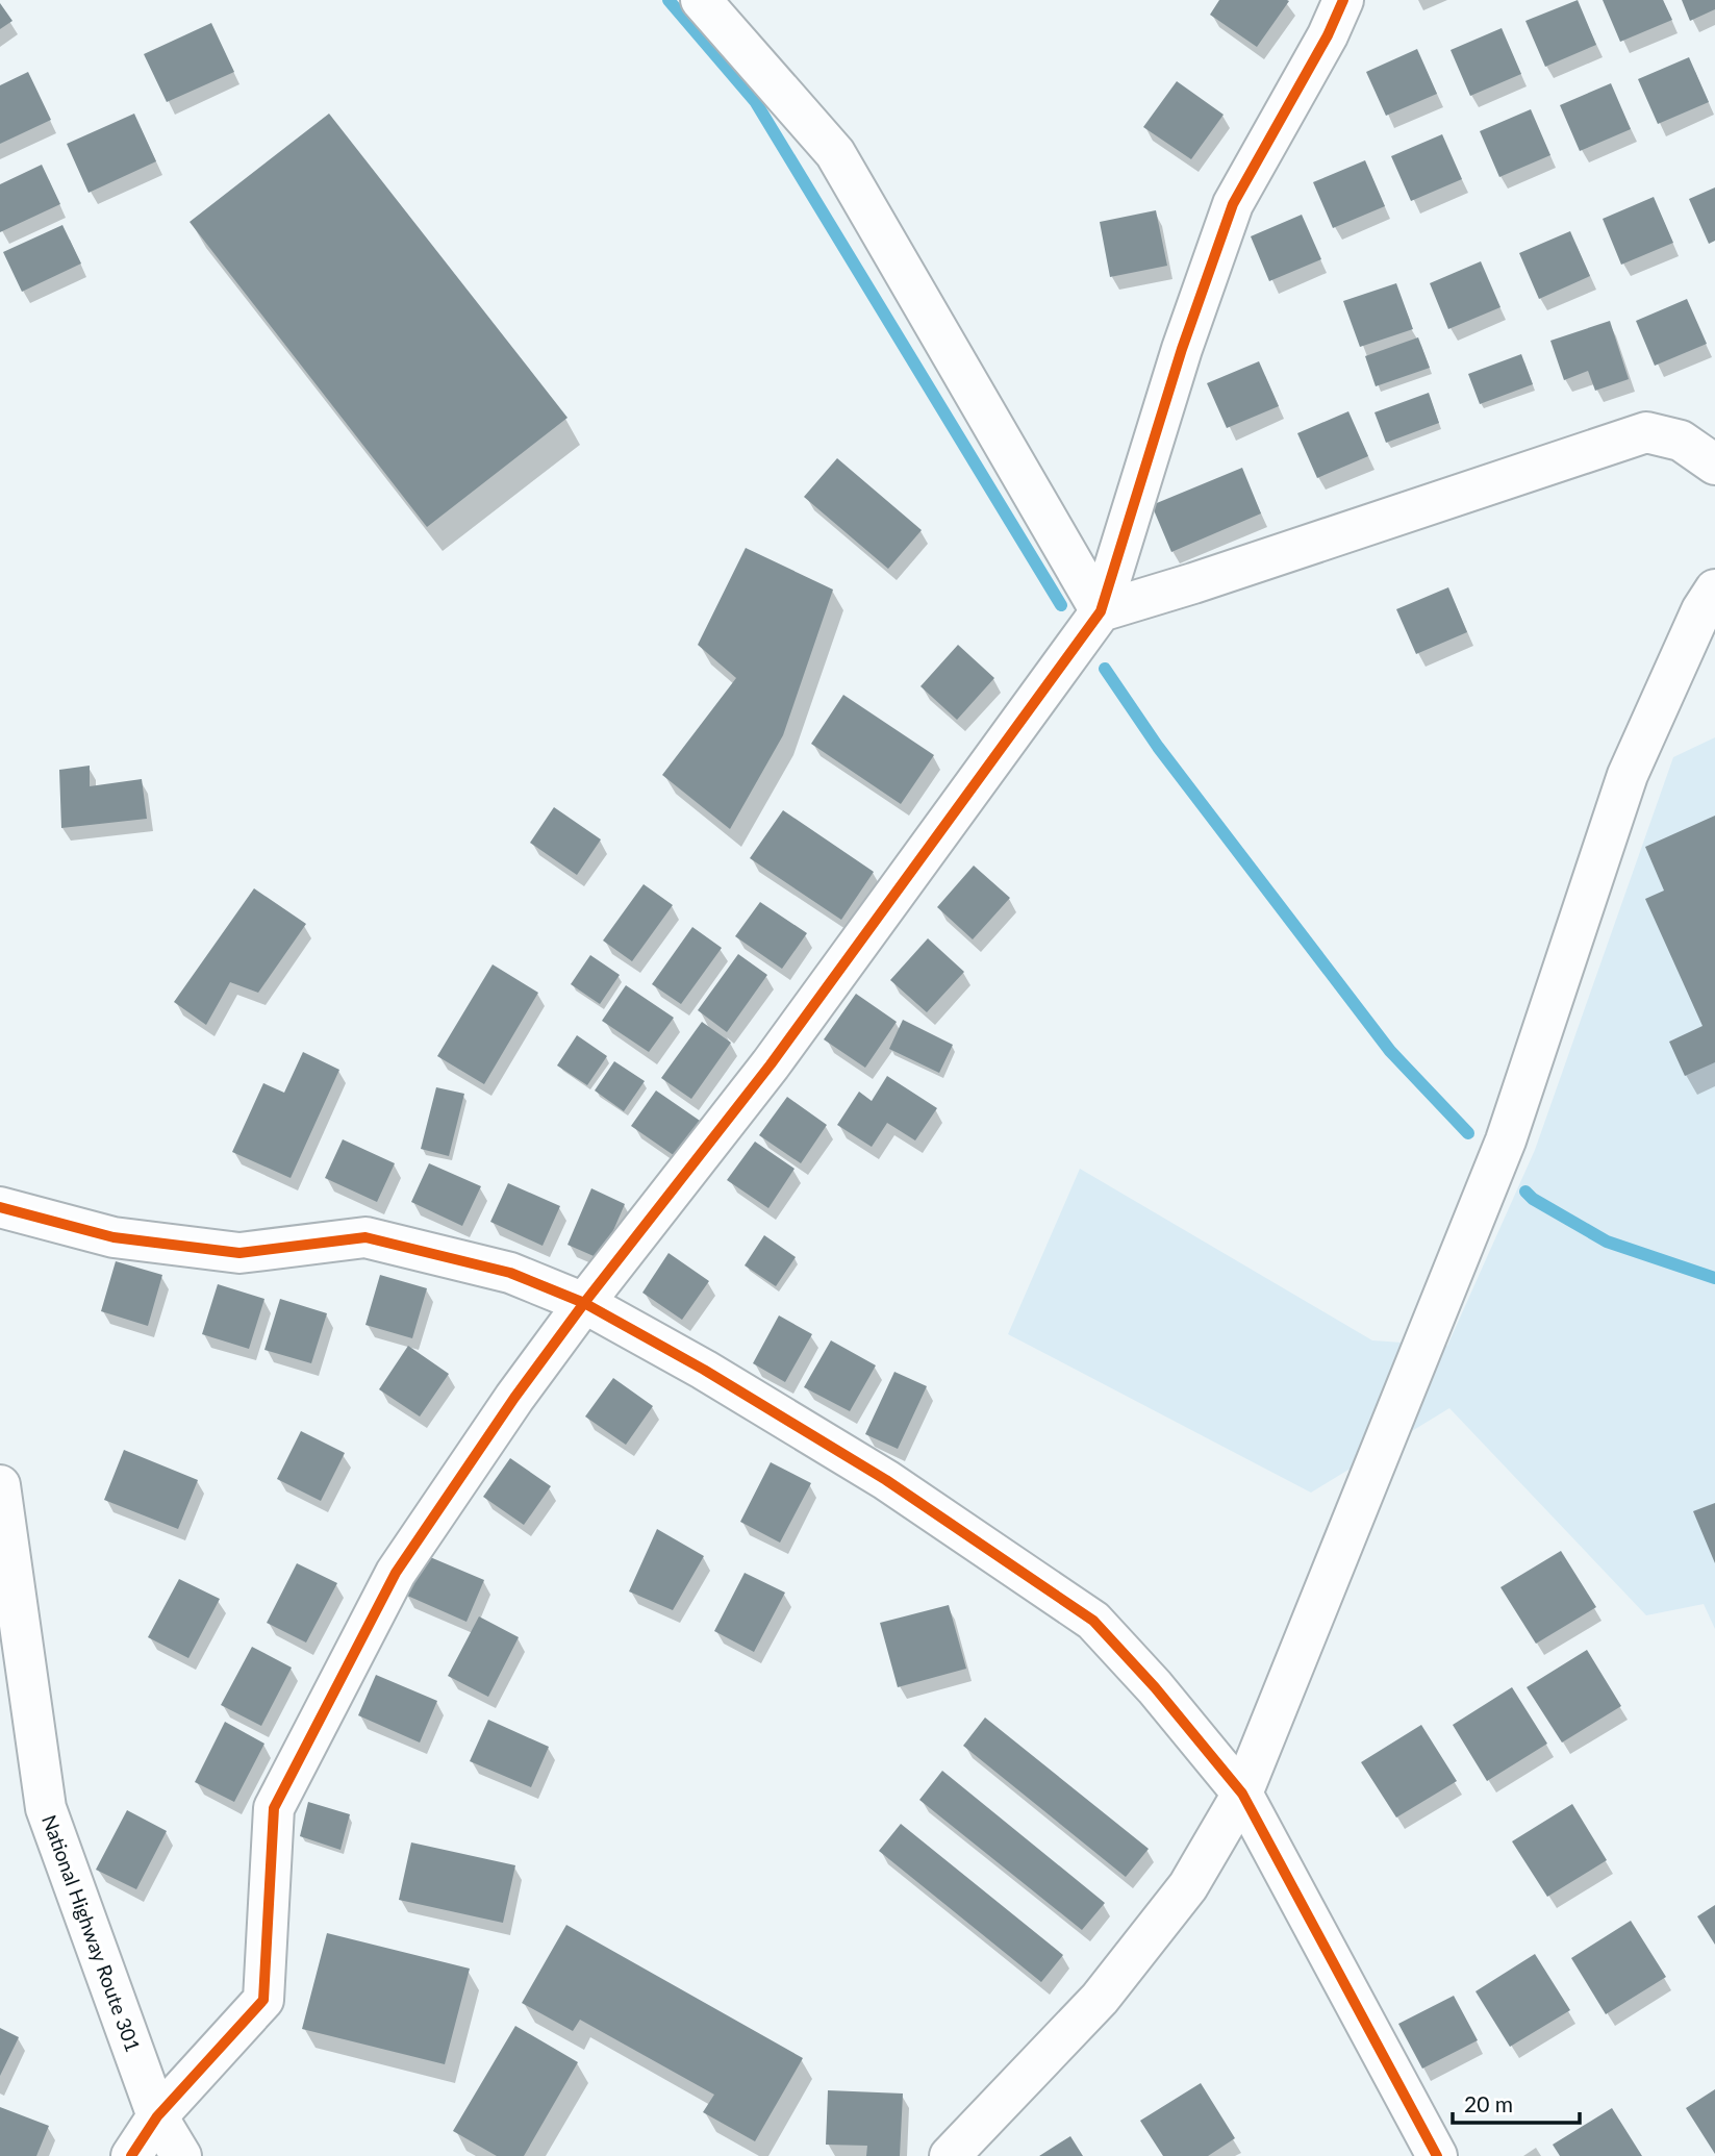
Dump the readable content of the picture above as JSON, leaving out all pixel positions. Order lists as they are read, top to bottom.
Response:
{
  "streets": {
    "main road": ["National Highway Route 301"]
  },
  "scale_bar": "20 m"
}
